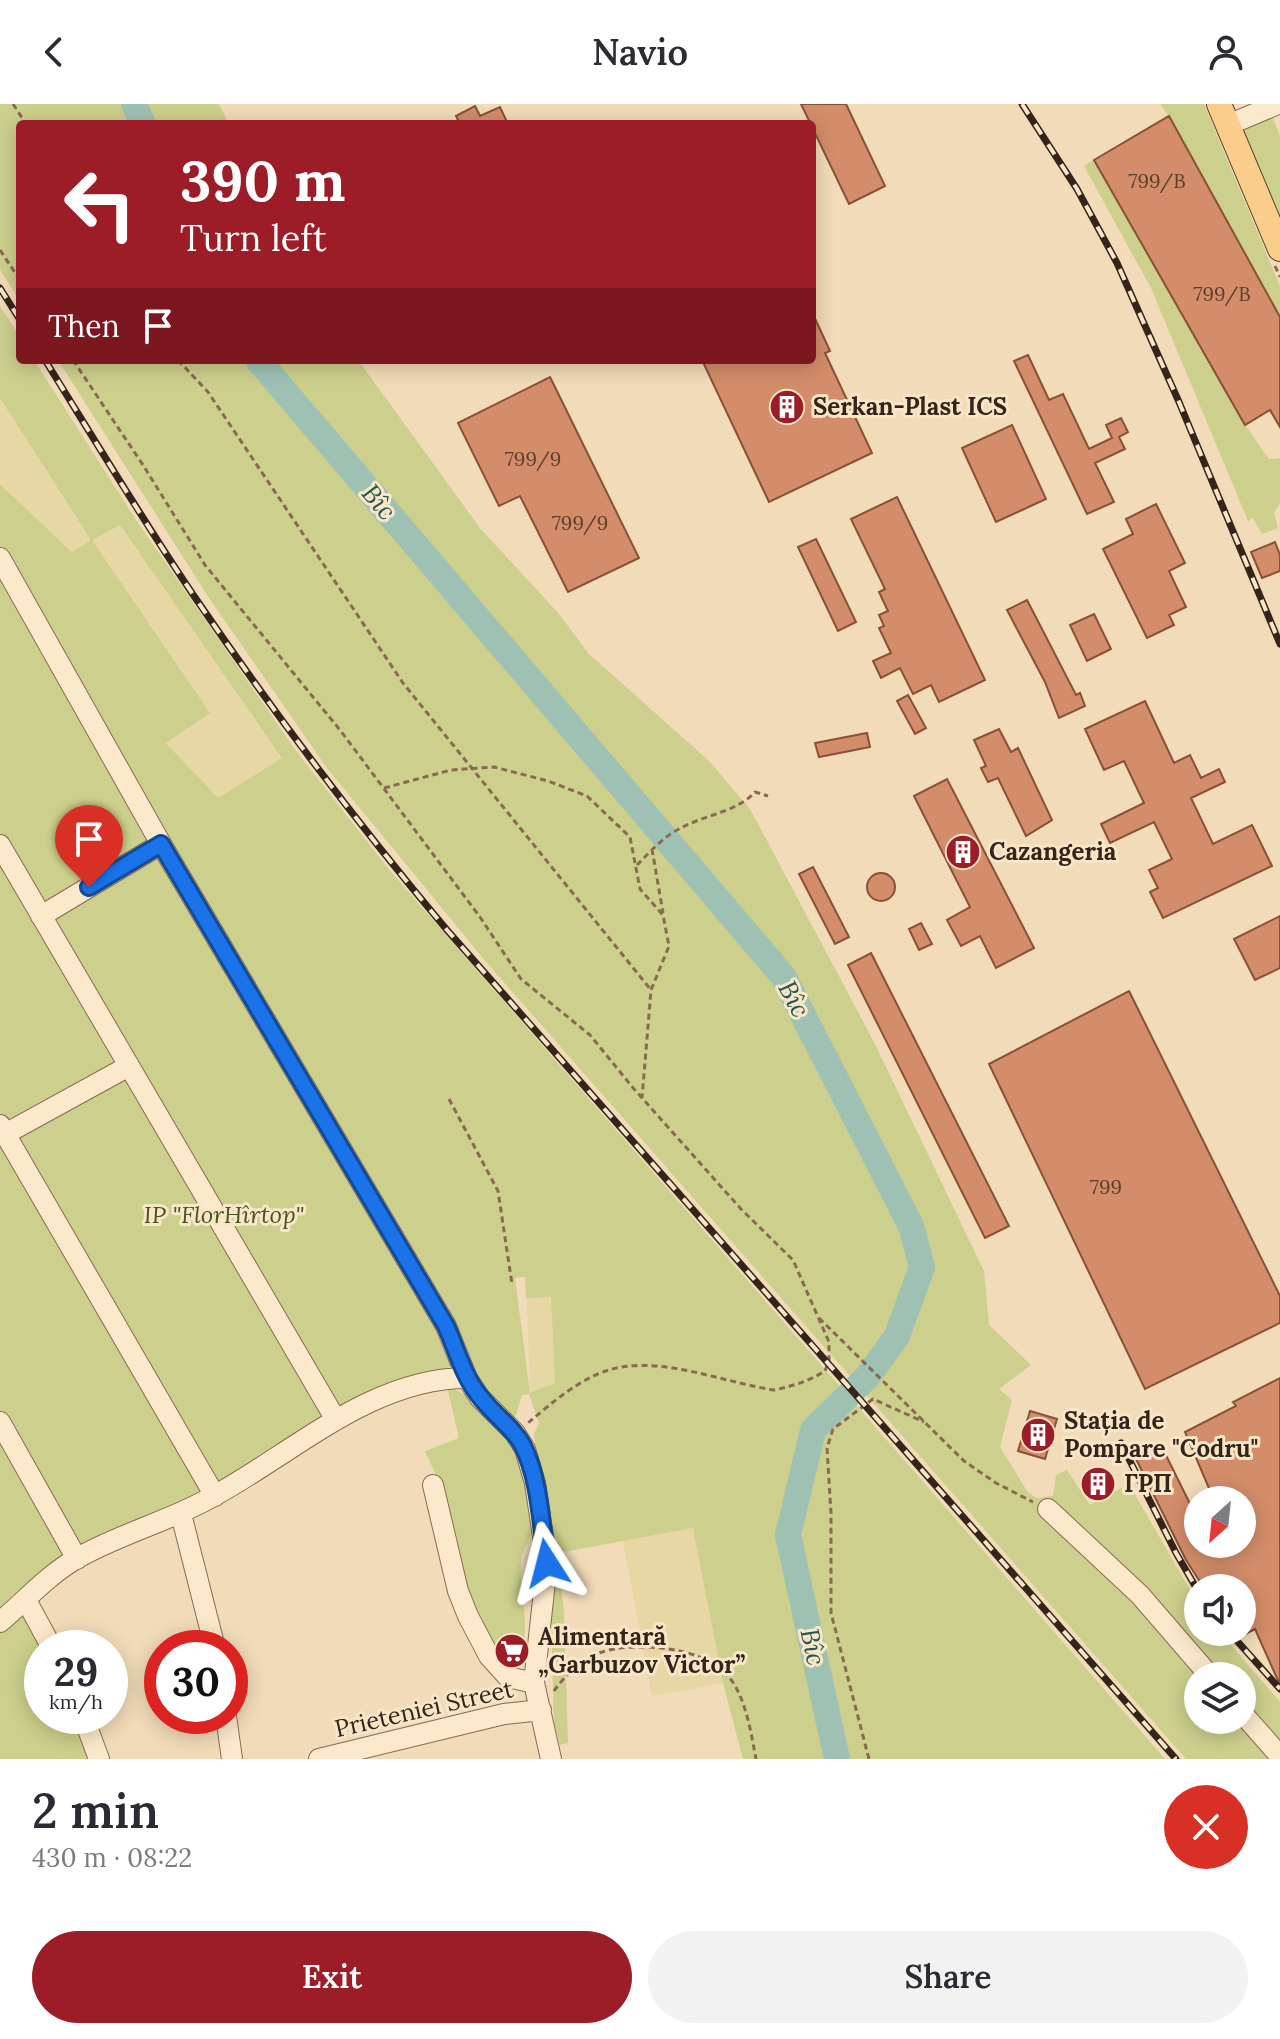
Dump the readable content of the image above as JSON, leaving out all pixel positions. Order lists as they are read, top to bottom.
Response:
{
  "streets": {
    "street": ["Prieteniei Street"]
  },
  "water": ["Bîc"],
  "parks": ["IP \"FlorHîrtop\""],
  "places": {
    "building": [
      "Serkan-Plast ICS",
      "Cazangeria",
      "Stația de Pompare \"Codru\"",
      "ГРП"
    ],
    "supermarket": ["Alimentară „Garbuzov Victor”"]
  },
  "house_numbers": [
    "799/B",
    "799/B",
    "799/9",
    "799/9",
    "799"
  ],
  "north": "bottom left",
  "page": {
    "header": "Navio",
    "turn": ["390 m", "Turn left"],
    "then": "Then",
    "speed": "29 km/h",
    "limit": "30",
    "heading": ["2 min", "430 m · 08:22"],
    "buttons": ["Exit", "Share"]
  }
}
